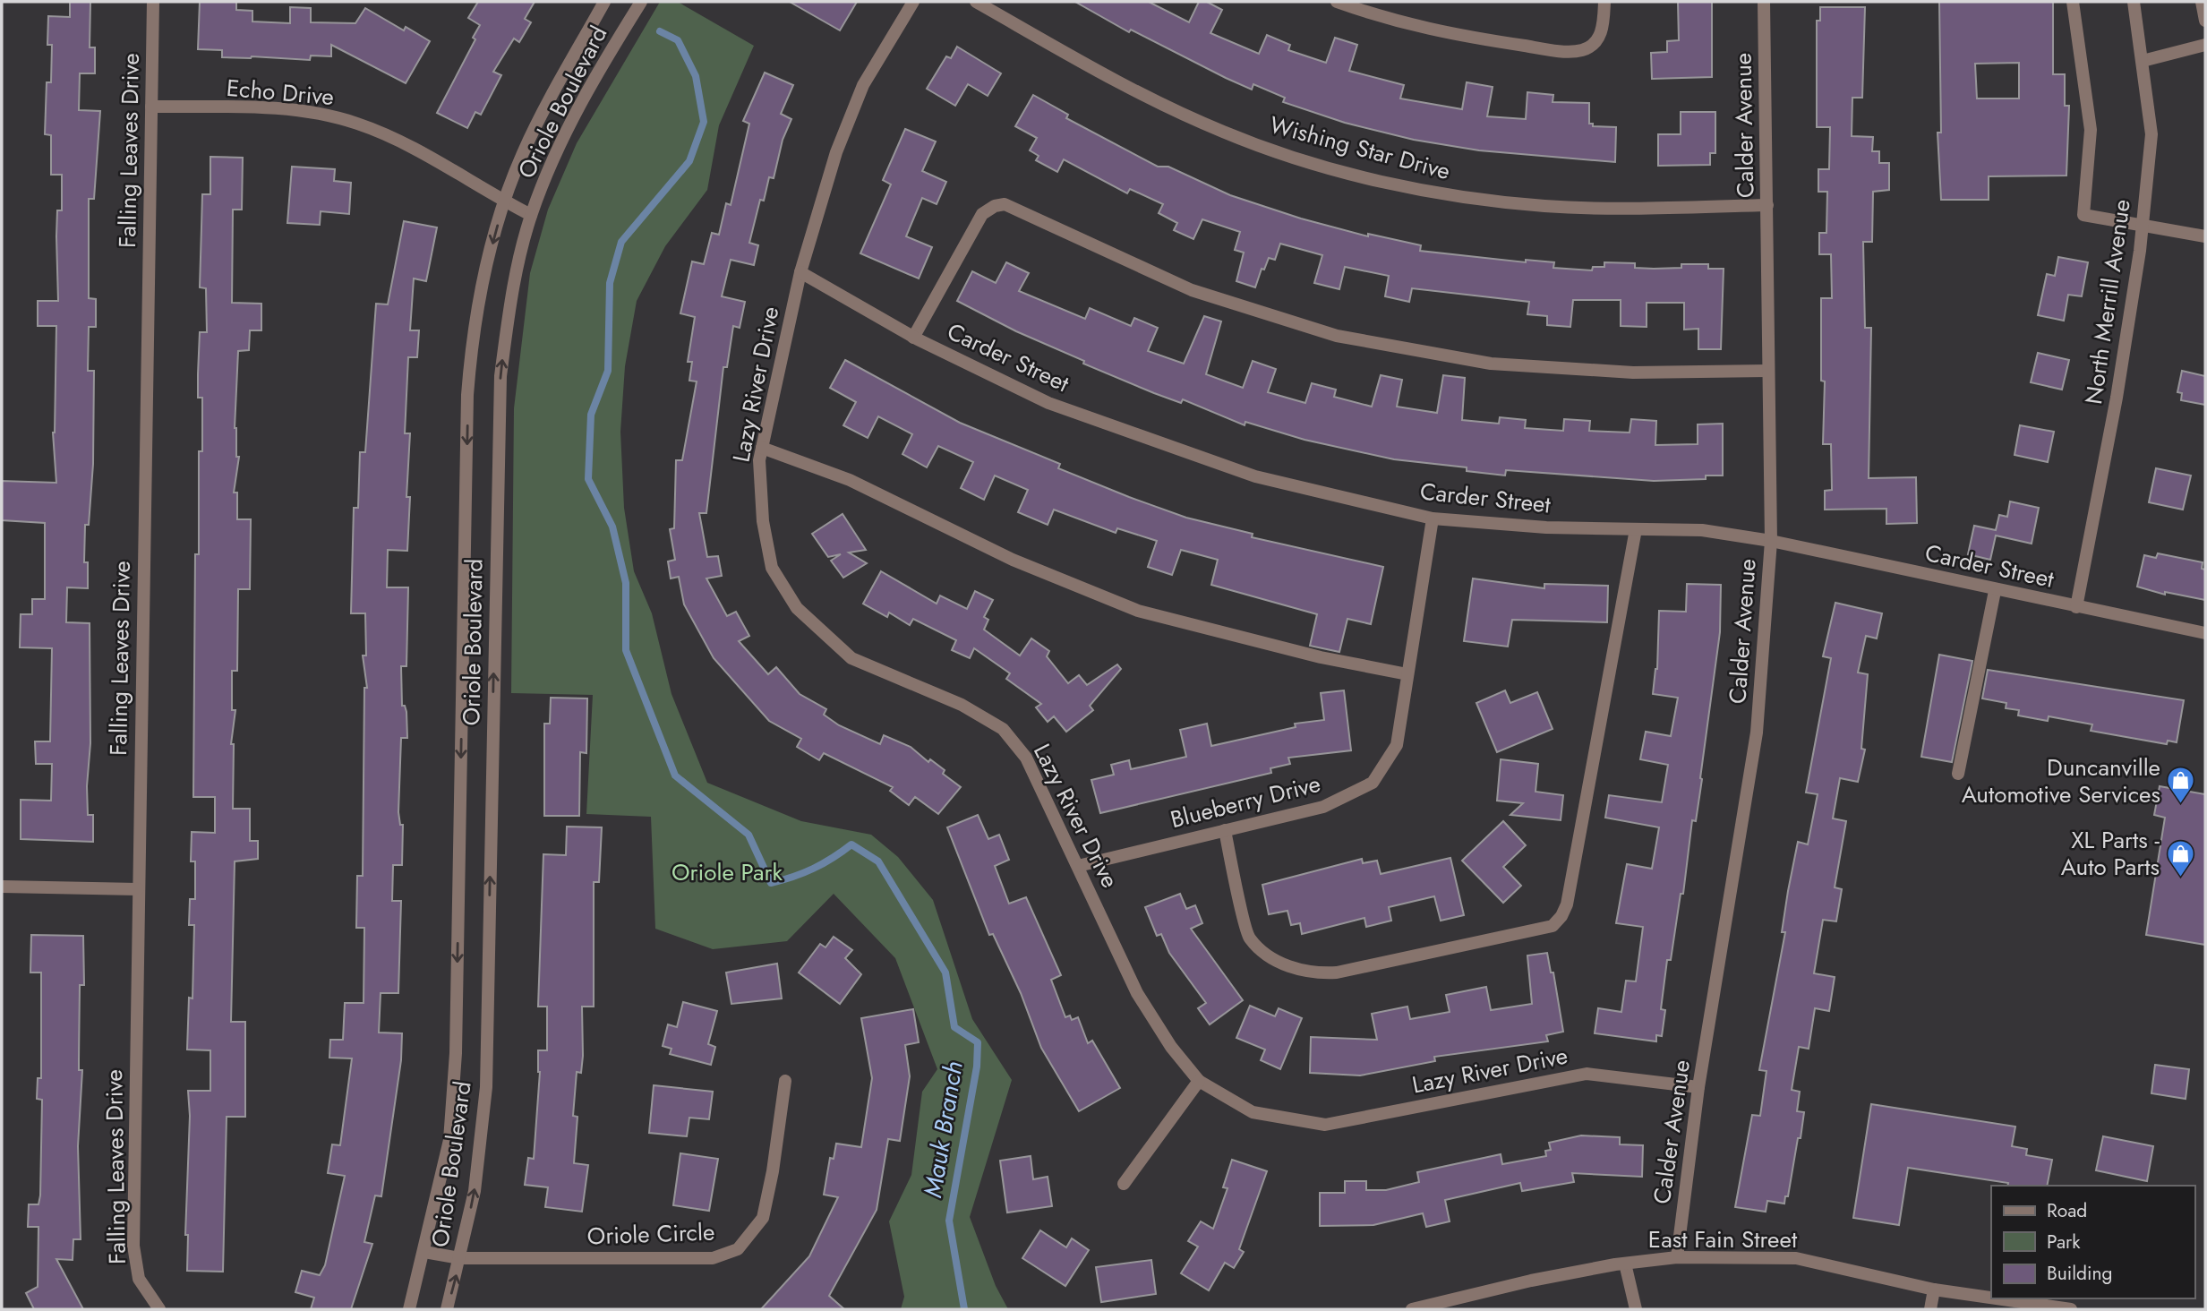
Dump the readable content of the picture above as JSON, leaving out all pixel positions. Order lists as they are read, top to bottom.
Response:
{
  "streets": {
    "street": [
      "Echo Drive",
      "Oriole Boulevard",
      "Calder Avenue",
      "Wishing Star Drive",
      "Falling Leaves Drive",
      "North Merrill Avenue",
      "Carder Street",
      "Lazy River Drive",
      "Blueberry Drive",
      "Oriole Circle",
      "East Fain Street"
    ]
  },
  "crossings": [
    ["Echo Drive", "Oriole Boulevard"],
    ["Echo Drive", "Falling Leaves Drive"],
    ["Oriole Boulevard", "Oriole Circle"],
    ["Calder Avenue", "Wishing Star Drive"],
    ["Calder Avenue", "Carder Street"],
    ["Calder Avenue", "Lazy River Drive"],
    ["Calder Avenue", "East Fain Street"],
    ["North Merrill Avenue", "Carder Street"],
    ["Carder Street", "Lazy River Drive"],
    ["Carder Street", "Blueberry Drive"],
    ["Lazy River Drive", "Blueberry Drive"]
  ],
  "water": ["Mauk Branch"],
  "parks": ["Oriole Park"],
  "places": {
    "shop": ["Duncanville Automotive Services", "XL Parts - Auto Parts"]
  },
  "legend": ["Road", "Park", "Building"]
}
